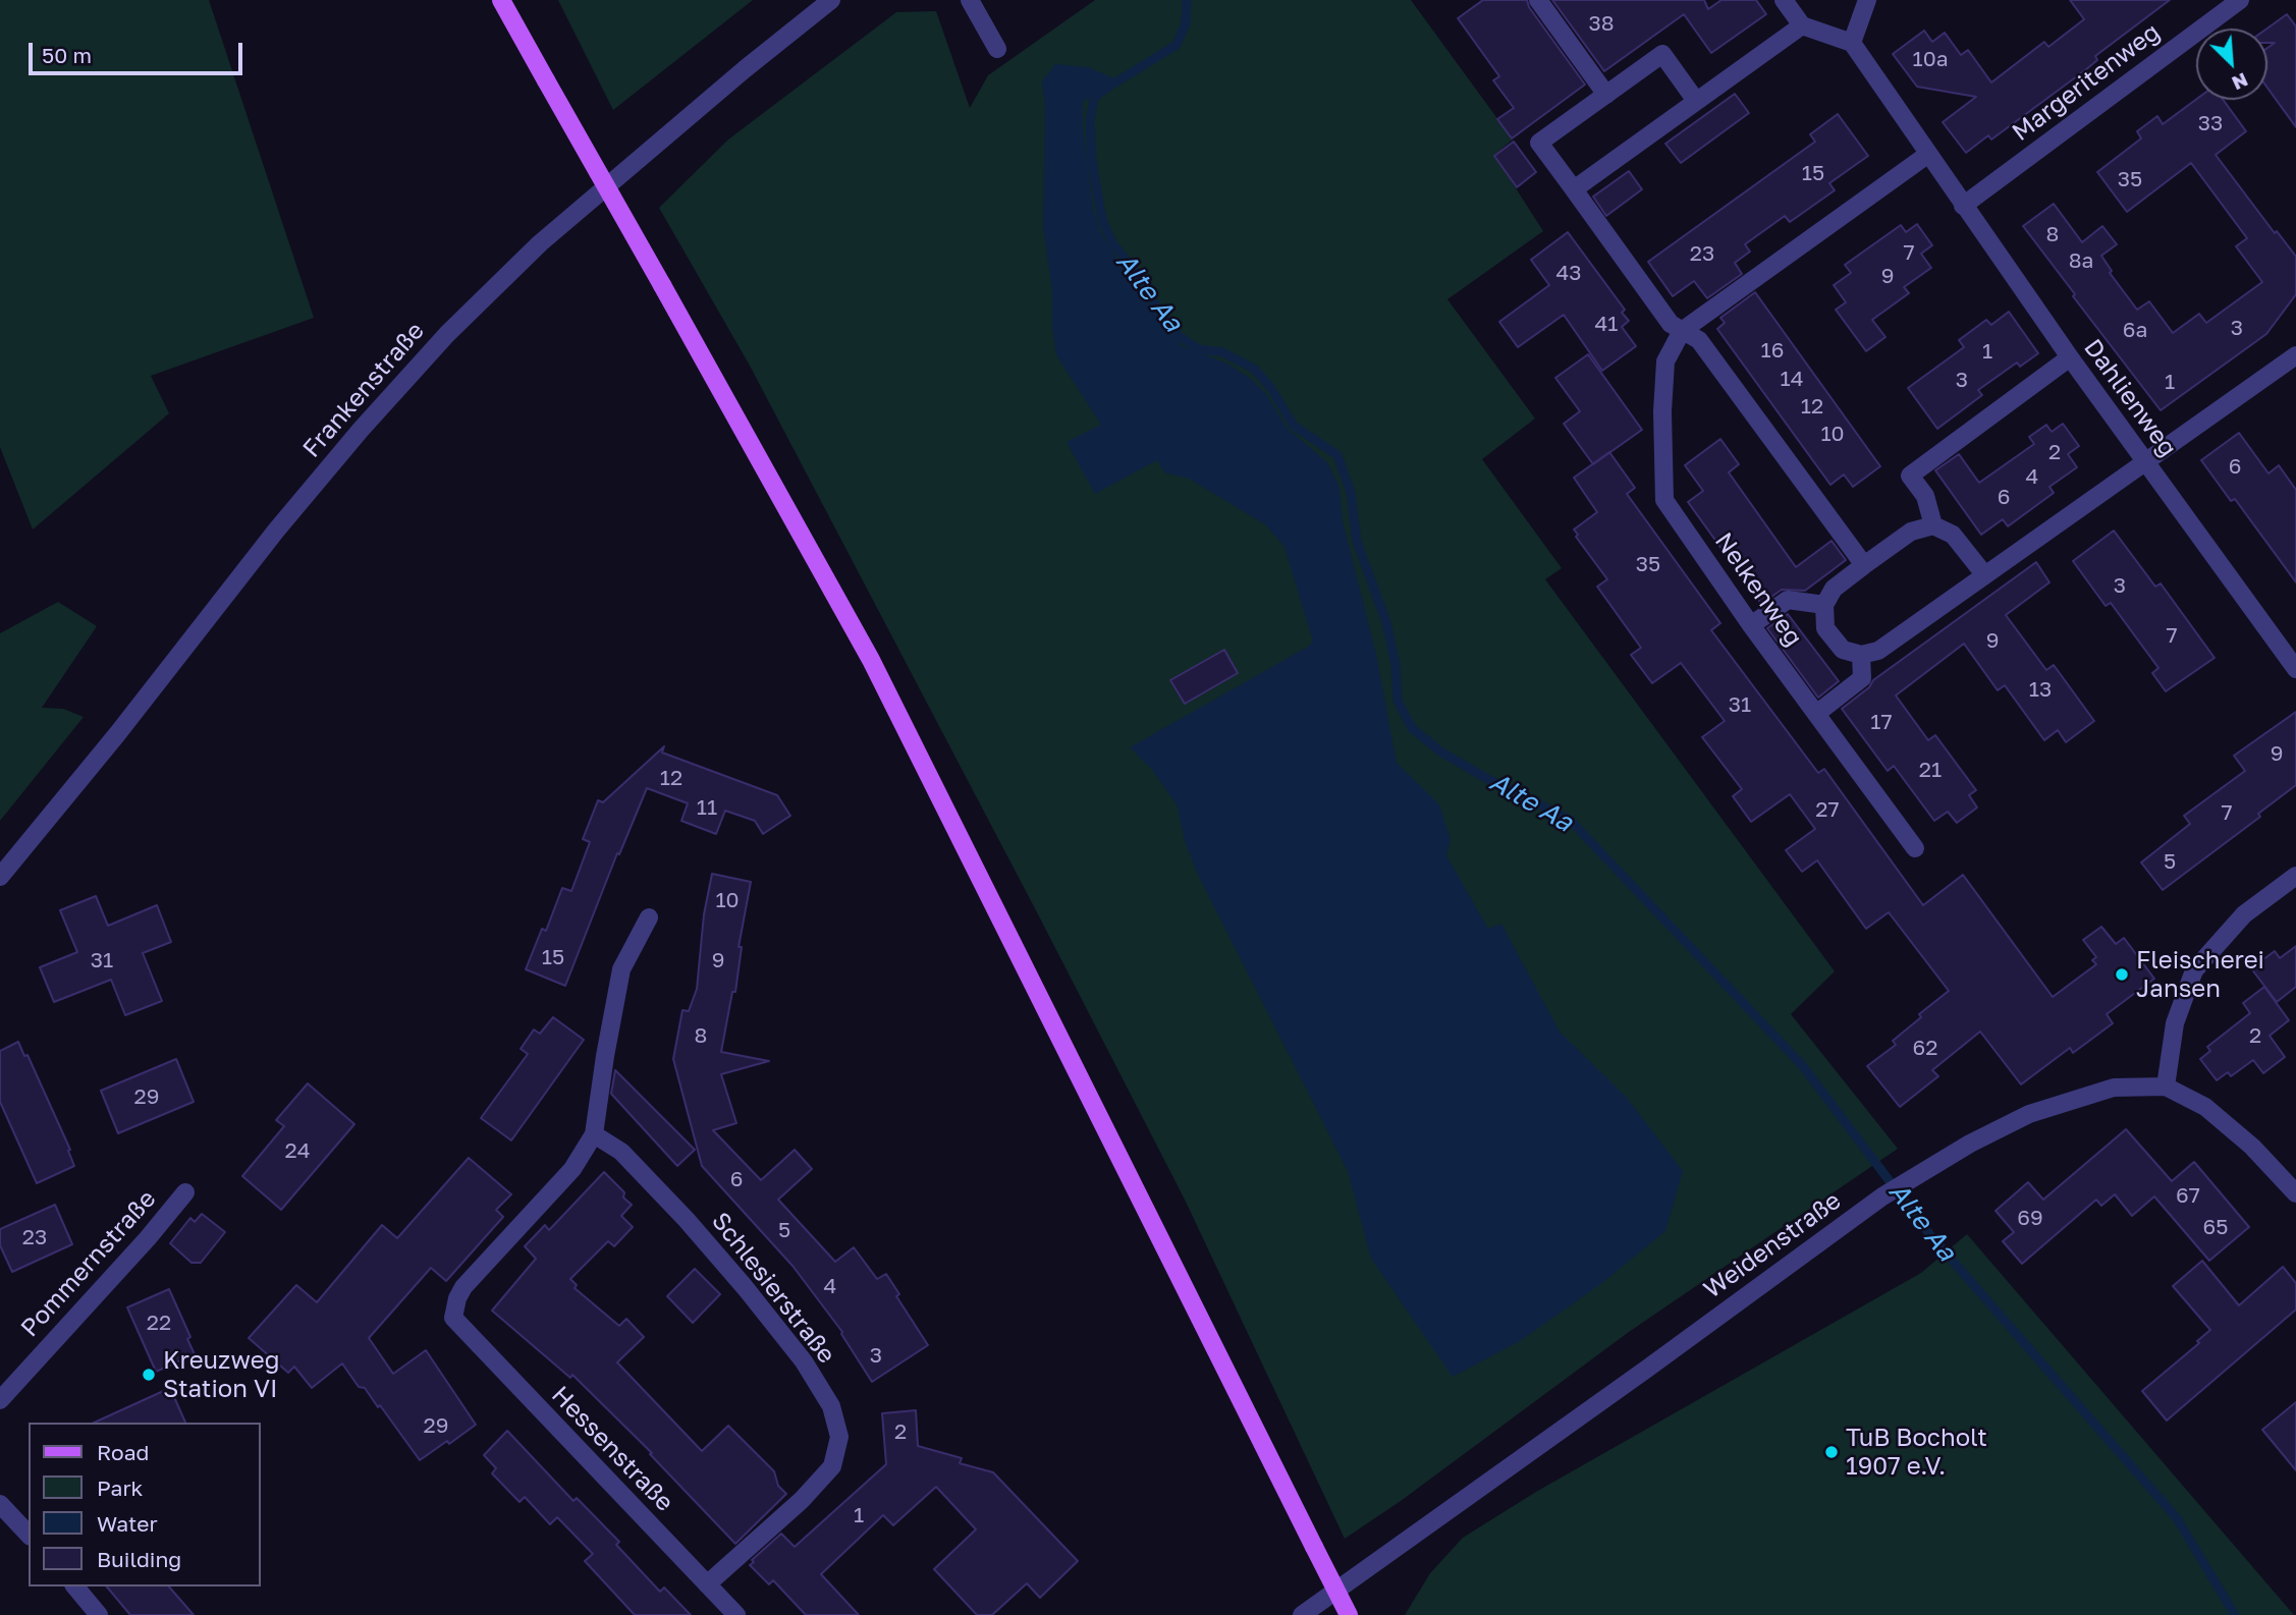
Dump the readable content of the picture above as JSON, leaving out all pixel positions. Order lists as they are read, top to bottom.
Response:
{
  "streets": {
    "street": [
      "Margeritenweg",
      "Frankenstraße",
      "Dahlienweg",
      "Nelkenweg",
      "Weidenstraße",
      "Pommernstraße",
      "Schlesierstraße",
      "Hessenstraße"
    ]
  },
  "crossings": [
    ["Margeritenweg", "Dahlienweg"],
    ["Schlesierstraße", "Hessenstraße"]
  ],
  "water": ["Alte Aa"],
  "places": ["Fleischerei Jansen", "Kreuzweg Station VI", "TuB Bocholt 1907 e.V."],
  "house_numbers": [
    "38",
    "10a",
    "33",
    "15",
    "35",
    "8",
    "7",
    "23",
    "8a",
    "43",
    "9",
    "41",
    "3",
    "6a",
    "16",
    "1",
    "14",
    "3",
    "1",
    "12",
    "10",
    "2",
    "6",
    "4",
    "6",
    "35",
    "3",
    "7",
    "9",
    "13",
    "31",
    "17",
    "9",
    "21",
    "12",
    "11",
    "27",
    "7",
    "5",
    "10",
    "15",
    "31",
    "9",
    "8",
    "2",
    "62",
    "29",
    "24",
    "6",
    "67",
    "69",
    "65",
    "5",
    "23",
    "4",
    "22",
    "3",
    "29",
    "2",
    "1"
  ],
  "legend": [
    "Road",
    "Park",
    "Water",
    "Building"
  ],
  "scale_bar": "50 m",
  "north": "bottom right"
}
